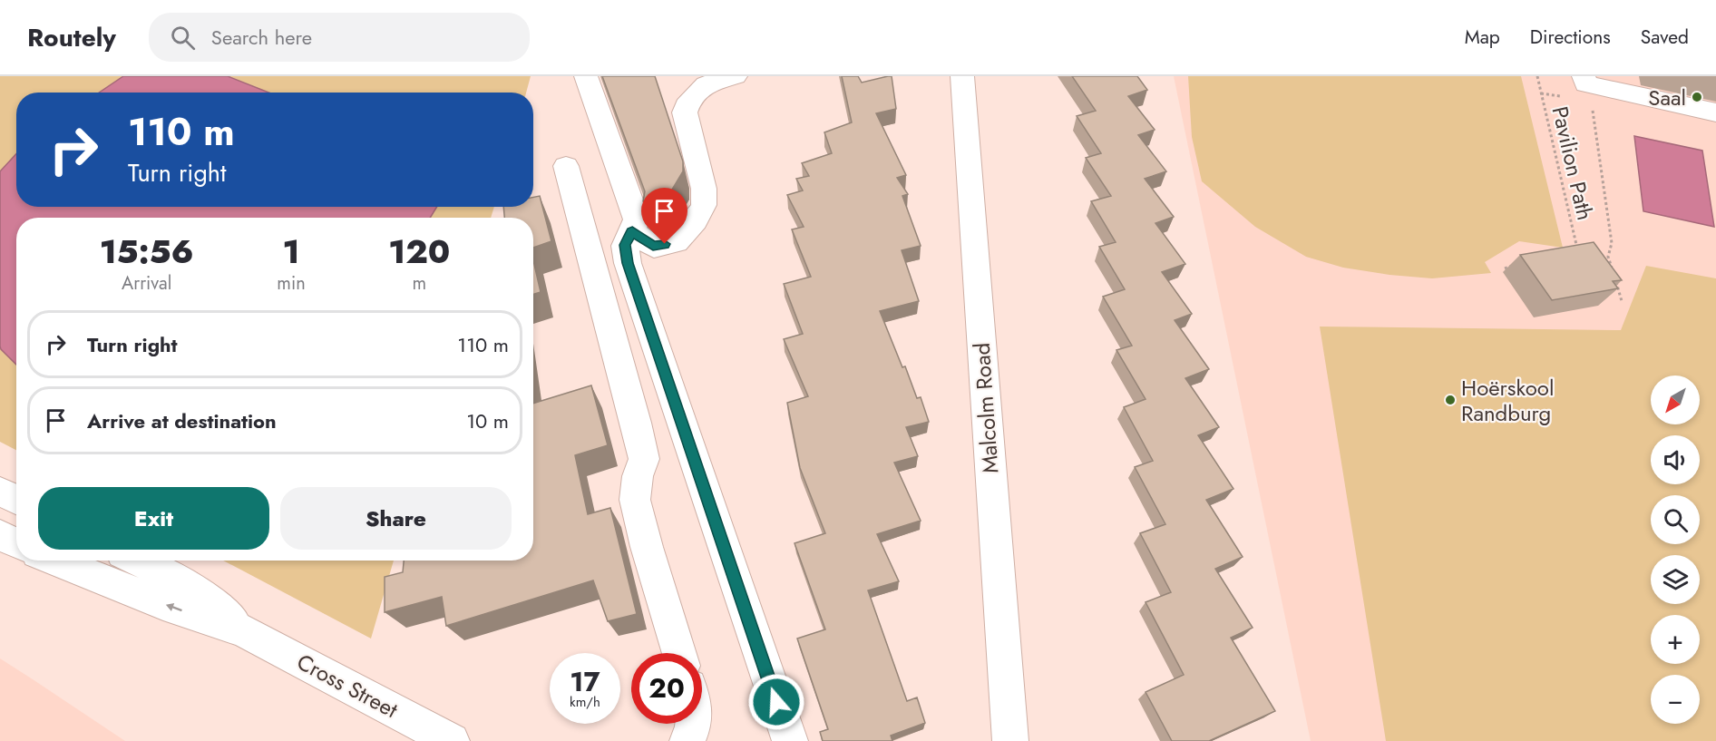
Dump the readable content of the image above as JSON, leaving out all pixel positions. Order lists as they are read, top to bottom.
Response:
{
  "streets": {
    "street": ["Malcolm Road", "Cross Street"],
    "path": ["Pavilion Path"]
  },
  "places": ["Saal", "Hoërskool Randburg"],
  "north": "bottom left",
  "page": {
    "header": "Routely",
    "search": "Search here",
    "nav": ["Map", "Directions", "Saved"],
    "turn": ["110 m", "Turn right"],
    "eta": [
      "15:56",
      "Arrival",
      "1",
      "min",
      "120",
      "m"
    ],
    "list": [
      {
        "name": "Turn right",
        "value": "110 m"
      },
      {
        "name": "Arrive at destination",
        "value": "10 m"
      }
    ],
    "map_buttons": ["+", "−"],
    "buttons": ["Exit", "Share"],
    "speed": "17 km/h",
    "limit": "20"
  }
}
